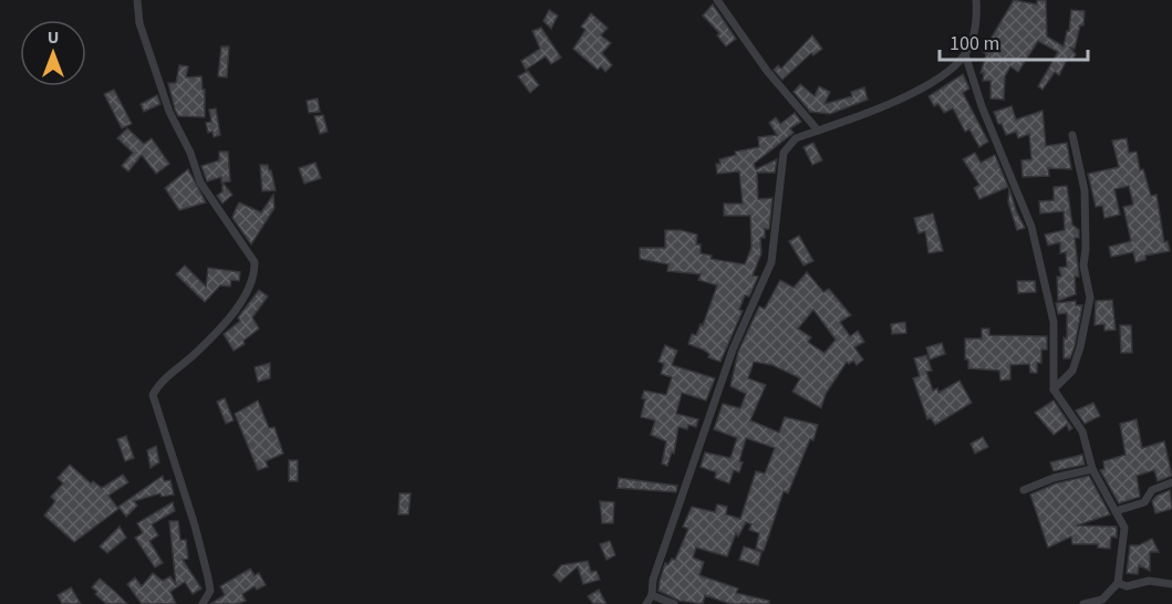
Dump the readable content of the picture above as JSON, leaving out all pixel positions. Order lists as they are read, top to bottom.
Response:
{
  "scale_bar": "100 m",
  "north": "top"
}
